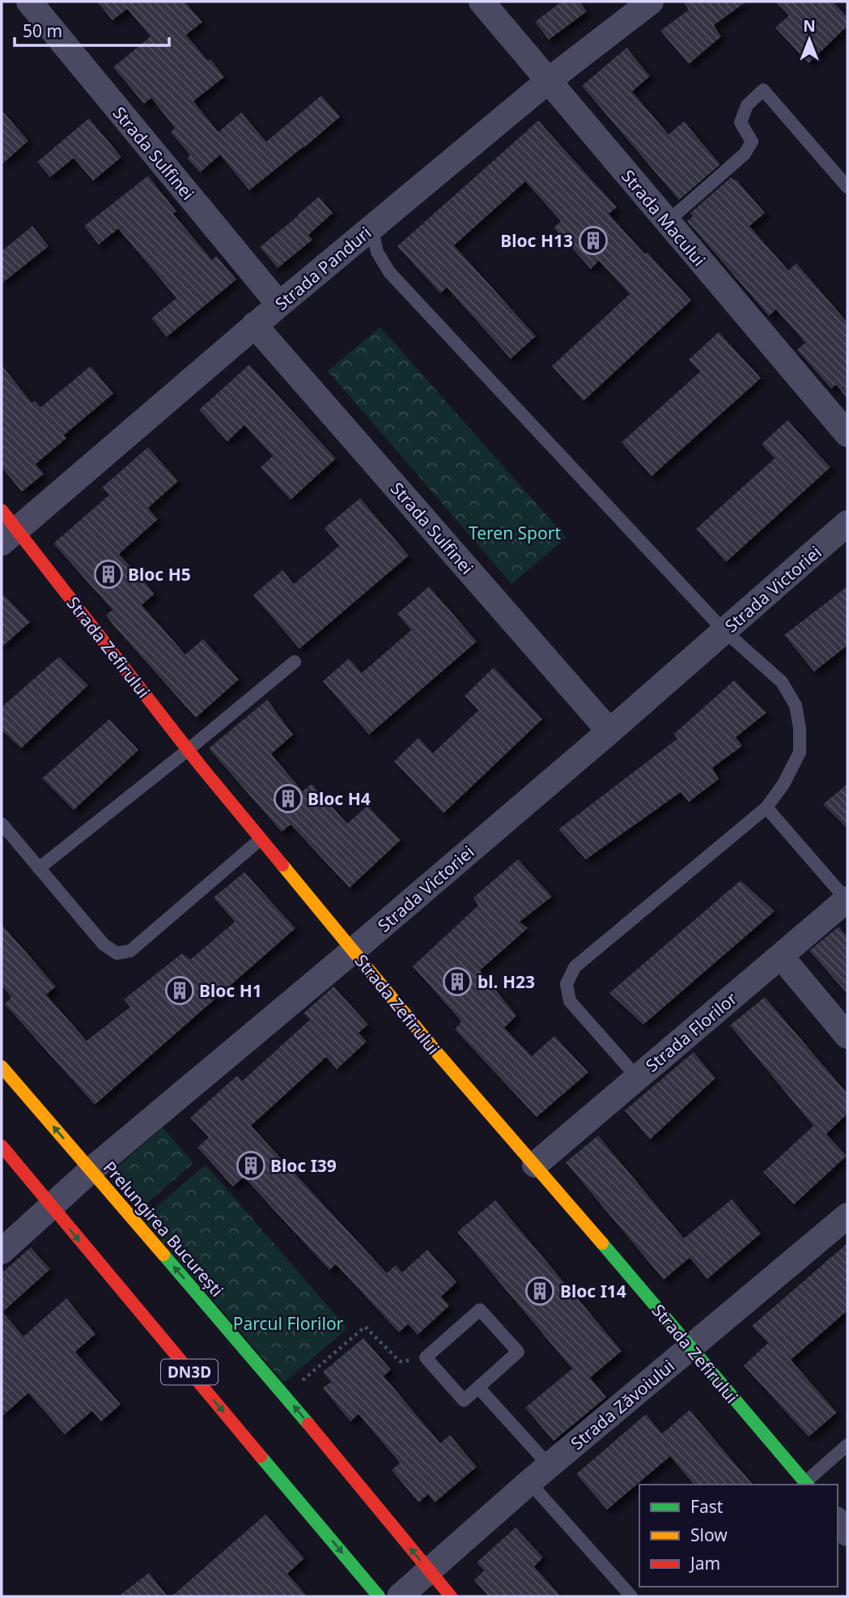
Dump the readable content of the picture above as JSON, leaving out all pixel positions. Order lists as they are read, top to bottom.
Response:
{
  "streets": {
    "main road": ["Strada Zefirului", "Prelungirea București", "DN3D"],
    "street": [
      "Strada Sulfinei",
      "Strada Macului",
      "Strada Panduri",
      "Strada Victoriei",
      "Strada Florilor",
      "Strada Zăvoiului"
    ]
  },
  "crossings": [
    ["Strada Sulfinei", "Strada Panduri"],
    ["Strada Sulfinei", "Strada Victoriei"],
    ["Strada Macului", "Strada Panduri"],
    ["Strada Panduri", "Strada Zefirului"],
    ["Strada Victoriei", "Strada Zefirului"],
    ["Strada Victoriei", "Prelungirea București"],
    ["Strada Victoriei", "DN3D"],
    ["Strada Zefirului", "Strada Florilor"],
    ["Strada Zefirului", "Strada Zăvoiului"],
    ["Prelungirea București", "Strada Zăvoiului"]
  ],
  "parks": ["Teren Sport", "Parcul Florilor"],
  "places": {
    "building": [
      "Bloc H13",
      "Bloc H5",
      "Bloc H4",
      "bl. H23",
      "Bloc H1",
      "Bloc I39",
      "Bloc I14"
    ]
  },
  "legend": ["Fast", "Slow", "Jam"],
  "scale_bar": "50 m",
  "north": "top"
}
